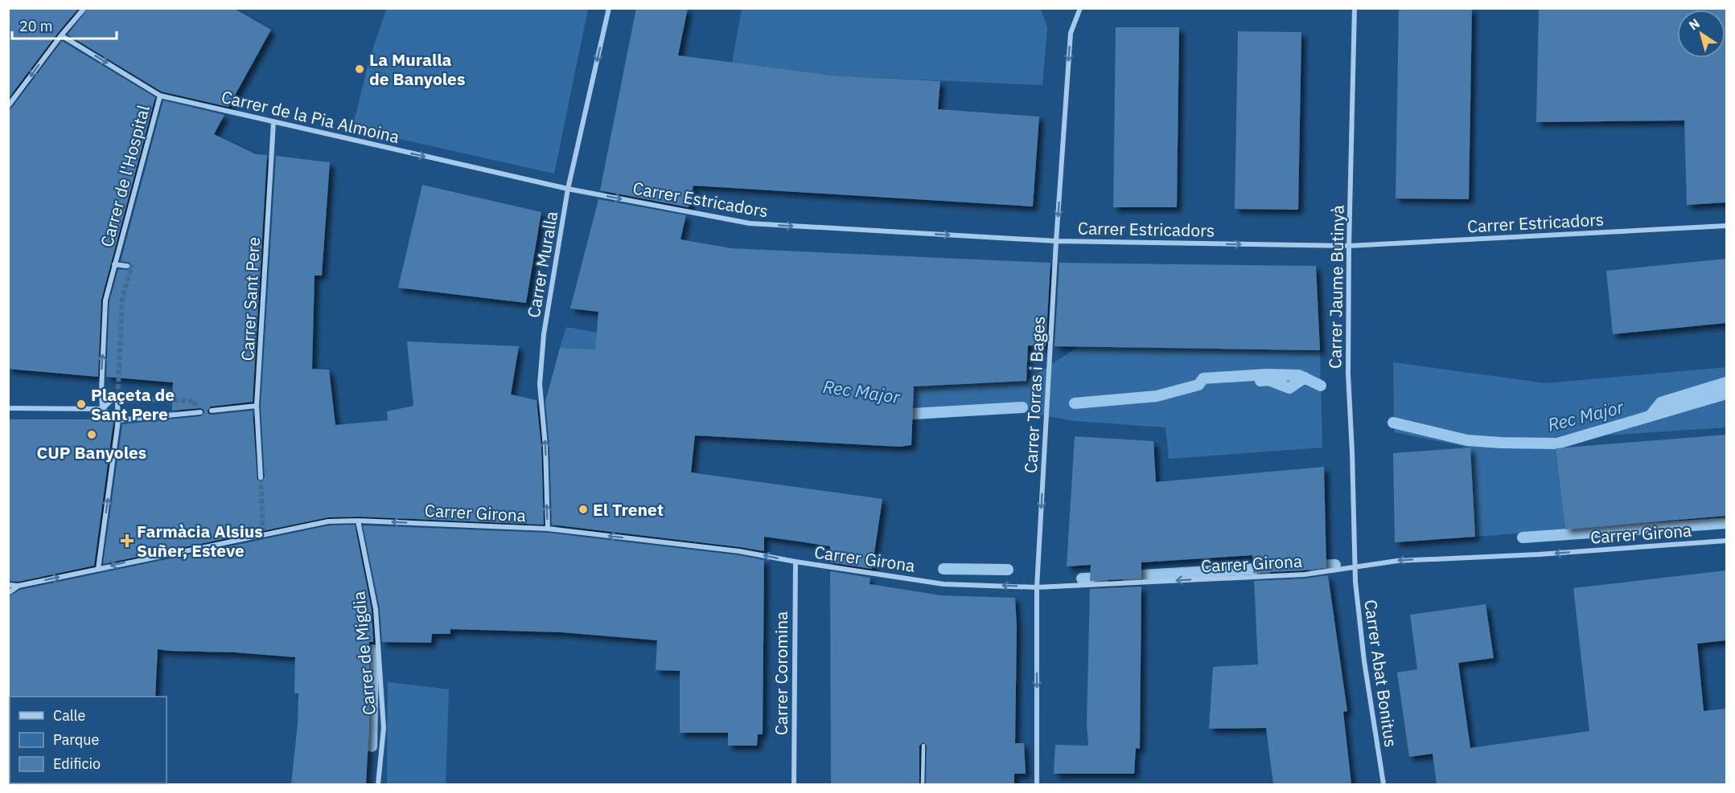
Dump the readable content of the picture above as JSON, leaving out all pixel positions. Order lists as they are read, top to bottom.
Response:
{
  "streets": {
    "street": [
      "Carrer de la Pia Almoina",
      "Carrer de l'Hospital",
      "Carrer Estricadors",
      "Carrer Muralla",
      "Carrer Jaume Butinyà",
      "Carrer Sant Pere",
      "Carrer Torras i Bages",
      "Carrer Girona",
      "Carrer de Migdia",
      "Carrer Coromina",
      "Carrer Abat Bonitus"
    ]
  },
  "crossings": [
    ["Carrer de la Pia Almoina", "Carrer de l'Hospital"],
    ["Carrer de la Pia Almoina", "Carrer Estricadors"],
    ["Carrer de la Pia Almoina", "Carrer Muralla"],
    ["Carrer de la Pia Almoina", "Carrer Sant Pere"],
    ["Carrer Estricadors", "Carrer Muralla"],
    ["Carrer Estricadors", "Carrer Jaume Butinyà"],
    ["Carrer Estricadors", "Carrer Torras i Bages"],
    ["Carrer Muralla", "Carrer Girona"],
    ["Carrer Jaume Butinyà", "Carrer Girona"],
    ["Carrer Jaume Butinyà", "Carrer Abat Bonitus"],
    ["Carrer Torras i Bages", "Carrer Girona"],
    ["Carrer Girona", "Carrer de Migdia"],
    ["Carrer Girona", "Carrer Coromina"],
    ["Carrer Girona", "Carrer Abat Bonitus"]
  ],
  "one_way": [
    "Carrer de la Pia Almoina",
    "Carrer de l'Hospital",
    "Carrer Estricadors",
    "Carrer Torras i Bages",
    "Carrer Girona"
  ],
  "water": ["Rec Major"],
  "places": {
    "other": [
      "La Muralla de Banyoles",
      "Plaçeta de Sant Pere",
      "CUP Banyoles",
      "El Trenet"
    ],
    "health": ["Farmàcia Alsius Suñer, Esteve"]
  },
  "legend": ["Calle", "Parque", "Edificio"],
  "scale_bar": "20 m",
  "north": "top left"
}
